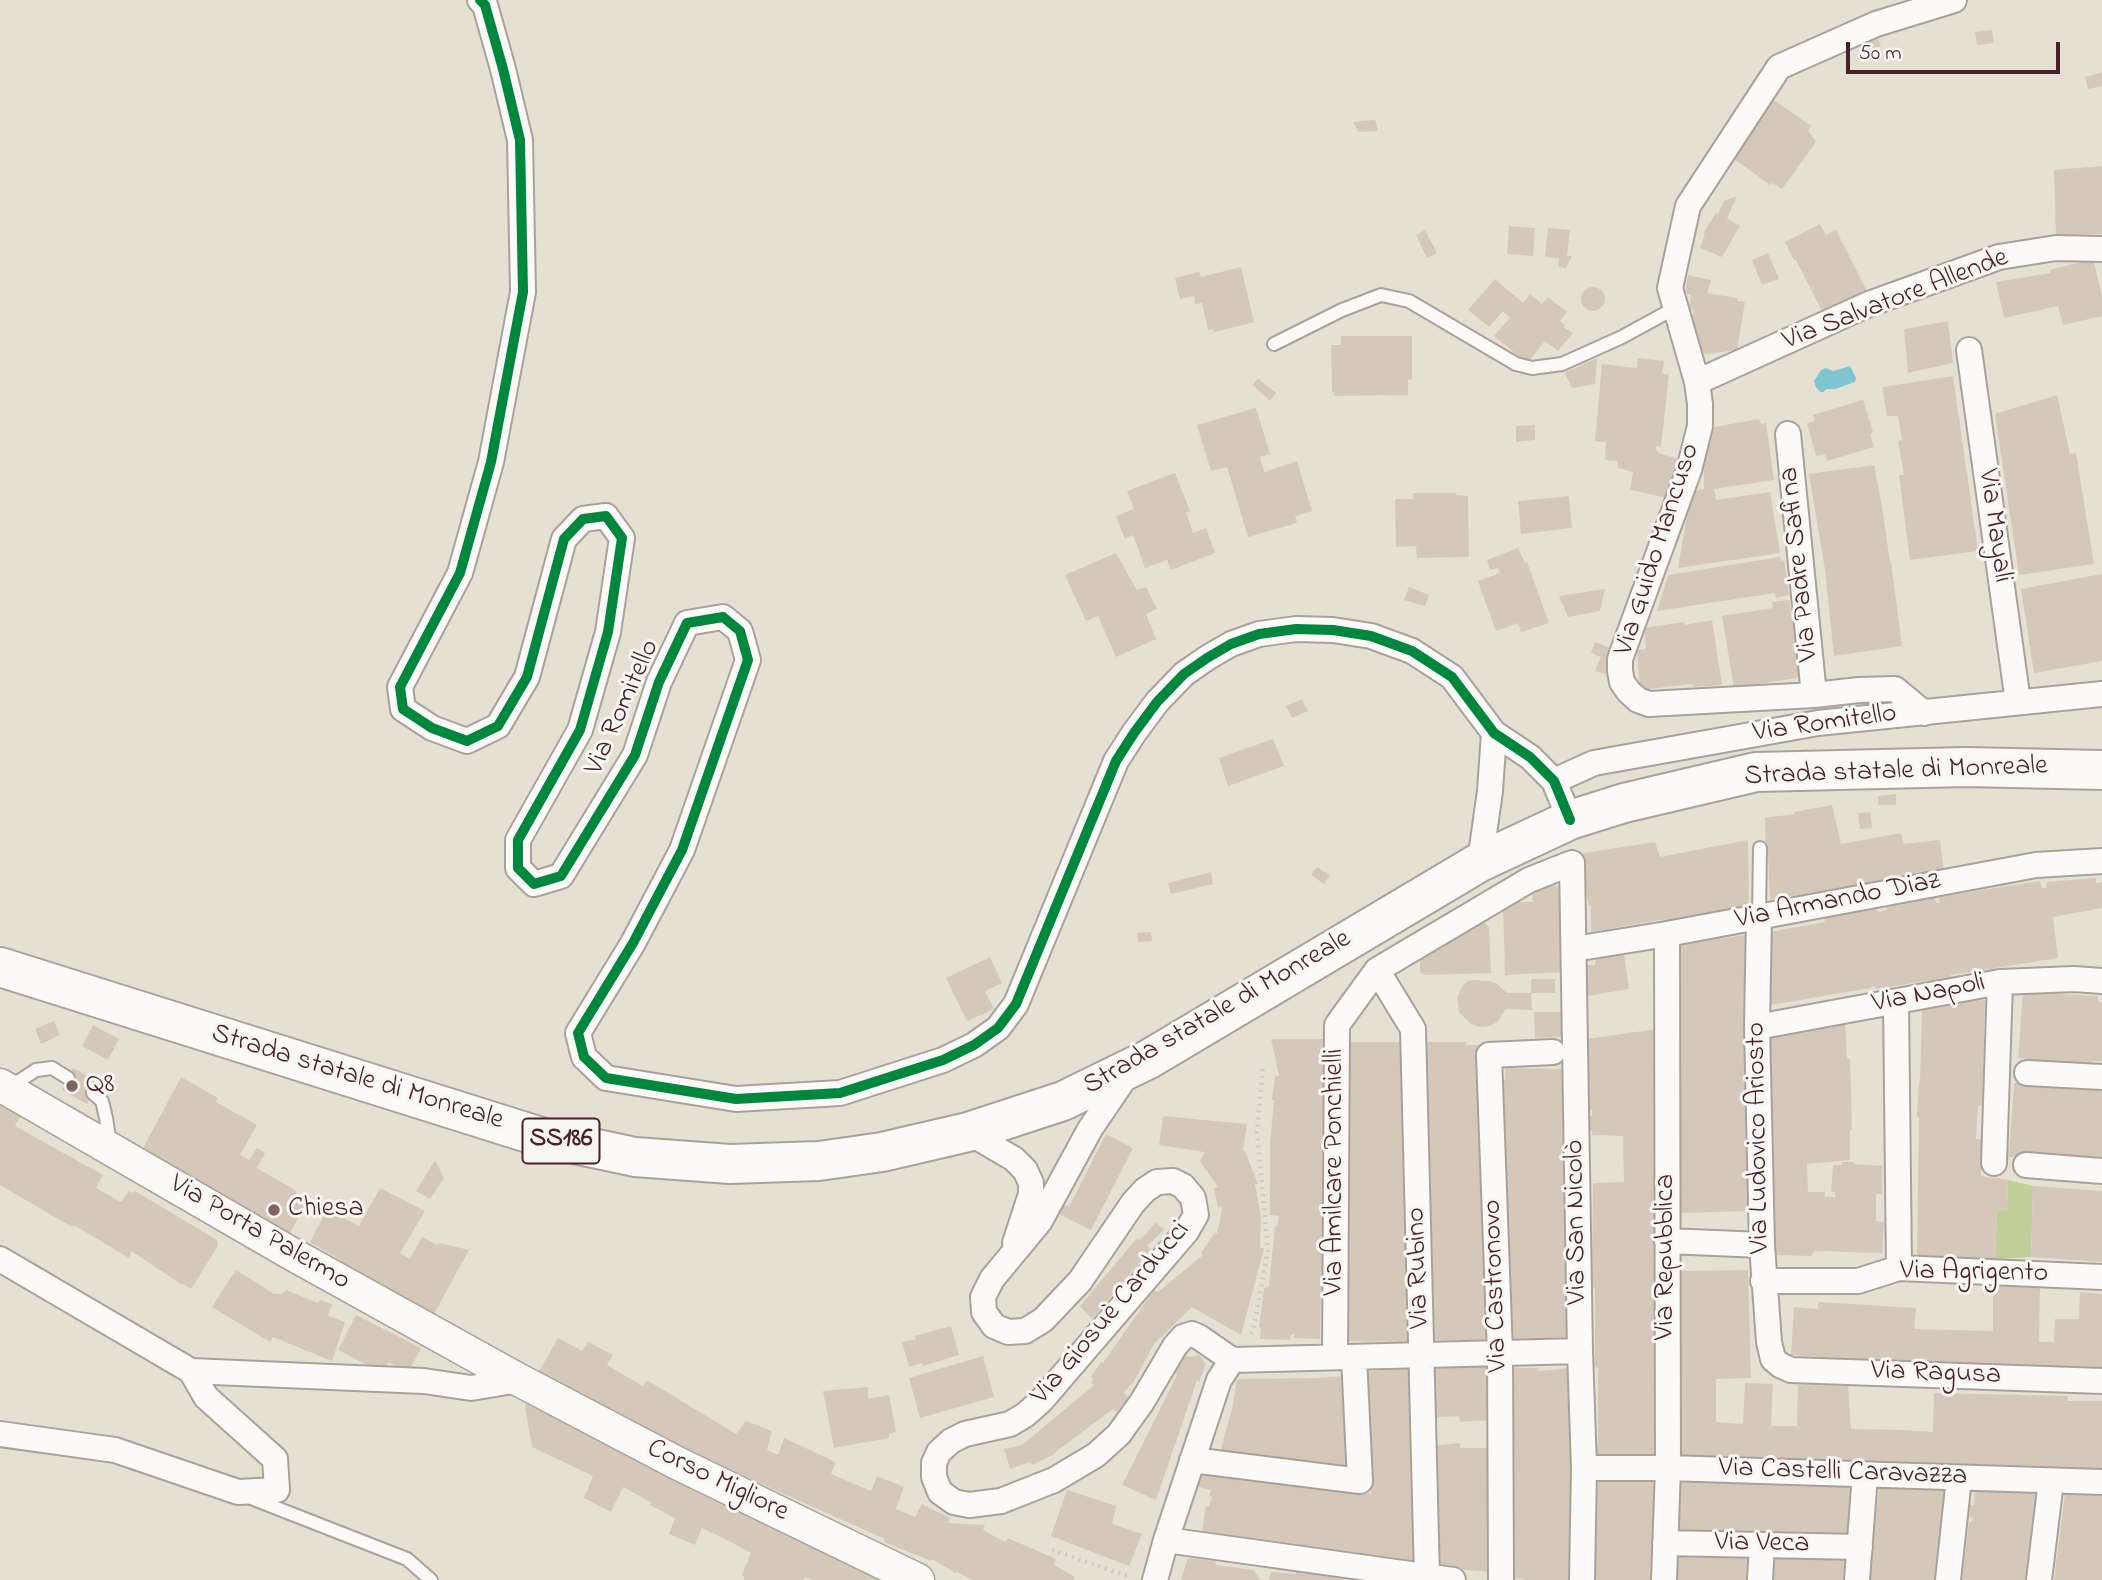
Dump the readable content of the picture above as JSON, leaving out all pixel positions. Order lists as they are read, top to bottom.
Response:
{
  "streets": {
    "main road": ["Strada statale di Monreale", "SS186"],
    "street": [
      "Via Salvatore Allende",
      "Via Mayali",
      "Via Guido Mancuso",
      "Via Padre Safina",
      "Via Romitello",
      "Via Armando Diaz",
      "Via Napoli",
      "Via Ludovico Ariosto",
      "Via Amilcare Ponchielli",
      "Via San Nicolò",
      "Via Porta Palermo",
      "Via Repubblica",
      "Via Rubino",
      "Via Agrigento",
      "Via Castronovo",
      "Via Giosuè Carducci",
      "Via Ragusa",
      "Via Castelli Caravazza",
      "Corso Migliore",
      "Via Veca"
    ]
  },
  "crossings": [
    ["Via Salvatore Allende", "Via Guido Mancuso"],
    ["Via Mayali", "Via Romitello"],
    ["Via Guido Mancuso", "Via Padre Safina"],
    ["Via Guido Mancuso", "Via Romitello"],
    ["Strada statale di Monreale", "Via Giosuè Carducci"],
    ["Via Armando Diaz", "Via Ludovico Ariosto"],
    ["Via Armando Diaz", "Via San Nicolò"],
    ["Via Armando Diaz", "Via Repubblica"],
    ["Via Napoli", "Via Ludovico Ariosto"],
    ["Via Ludovico Ariosto", "Via Agrigento"],
    ["Via Ludovico Ariosto", "Via Ragusa"],
    ["Via Amilcare Ponchielli", "Via San Nicolò"],
    ["Via Amilcare Ponchielli", "Via Rubino"],
    ["Via San Nicolò", "Via Castelli Caravazza"],
    ["Via Porta Palermo", "Corso Migliore"],
    ["Via Repubblica", "Via Castelli Caravazza"],
    ["Via Repubblica", "Via Veca"]
  ],
  "places": ["Q8", "Chiesa"],
  "scale_bar": "50 m"
}
